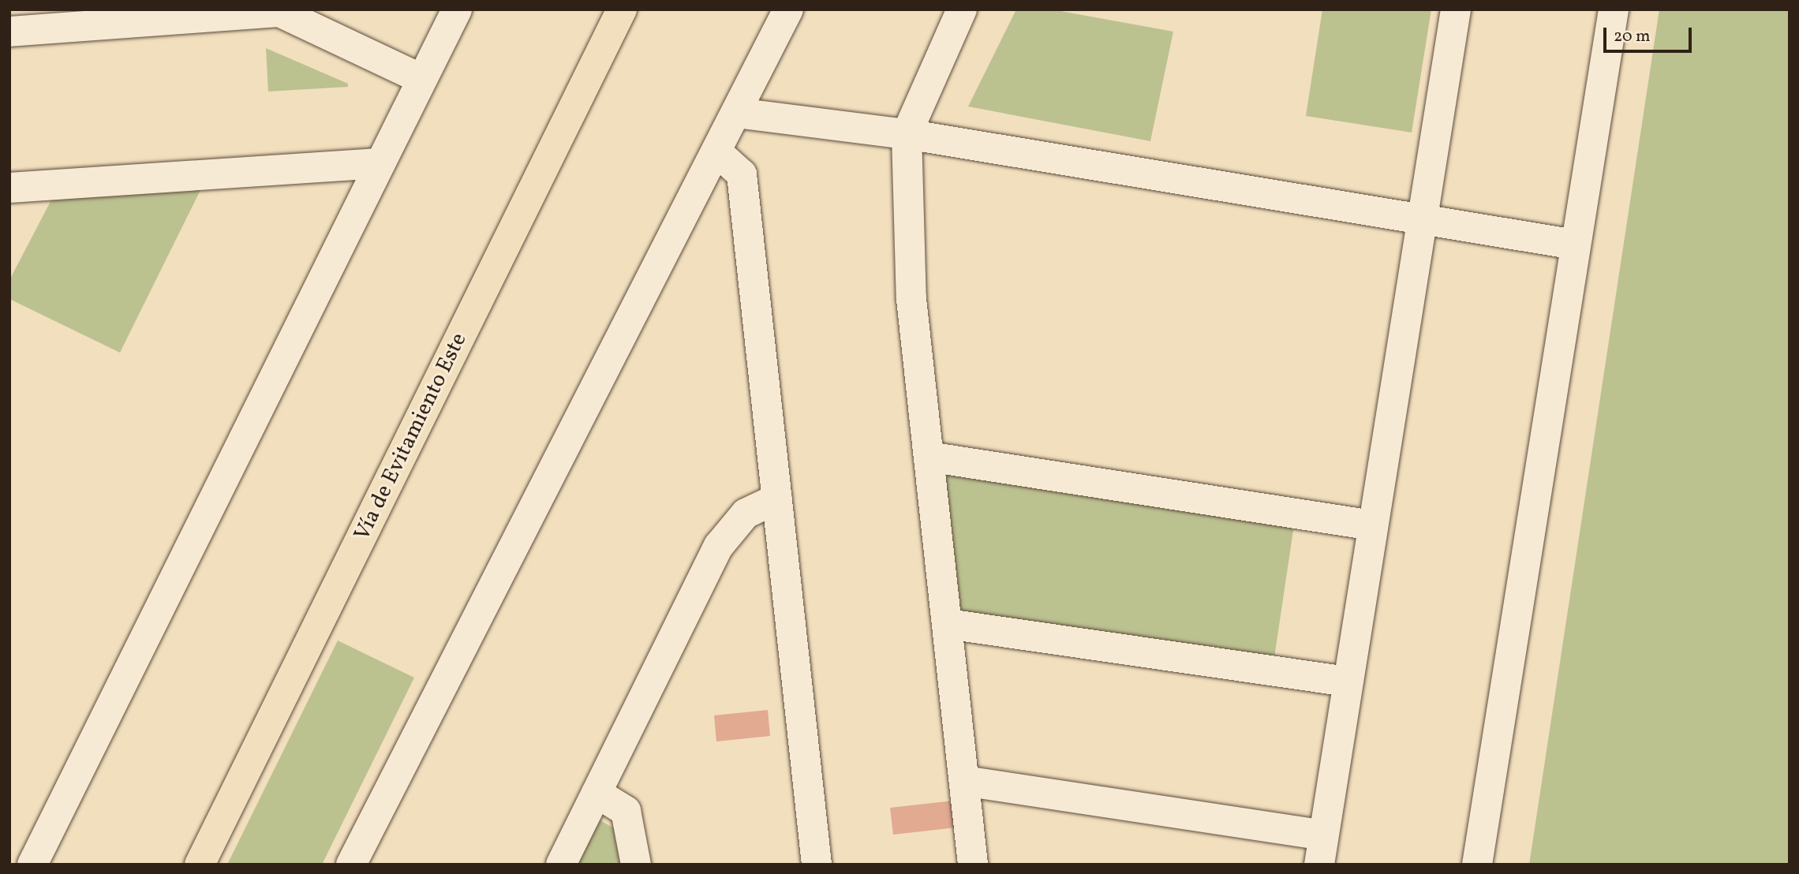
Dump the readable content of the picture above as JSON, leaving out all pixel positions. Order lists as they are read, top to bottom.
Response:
{
  "streets": {
    "highway": ["Vía de Evitamiento Este"]
  },
  "scale_bar": "20 m"
}
